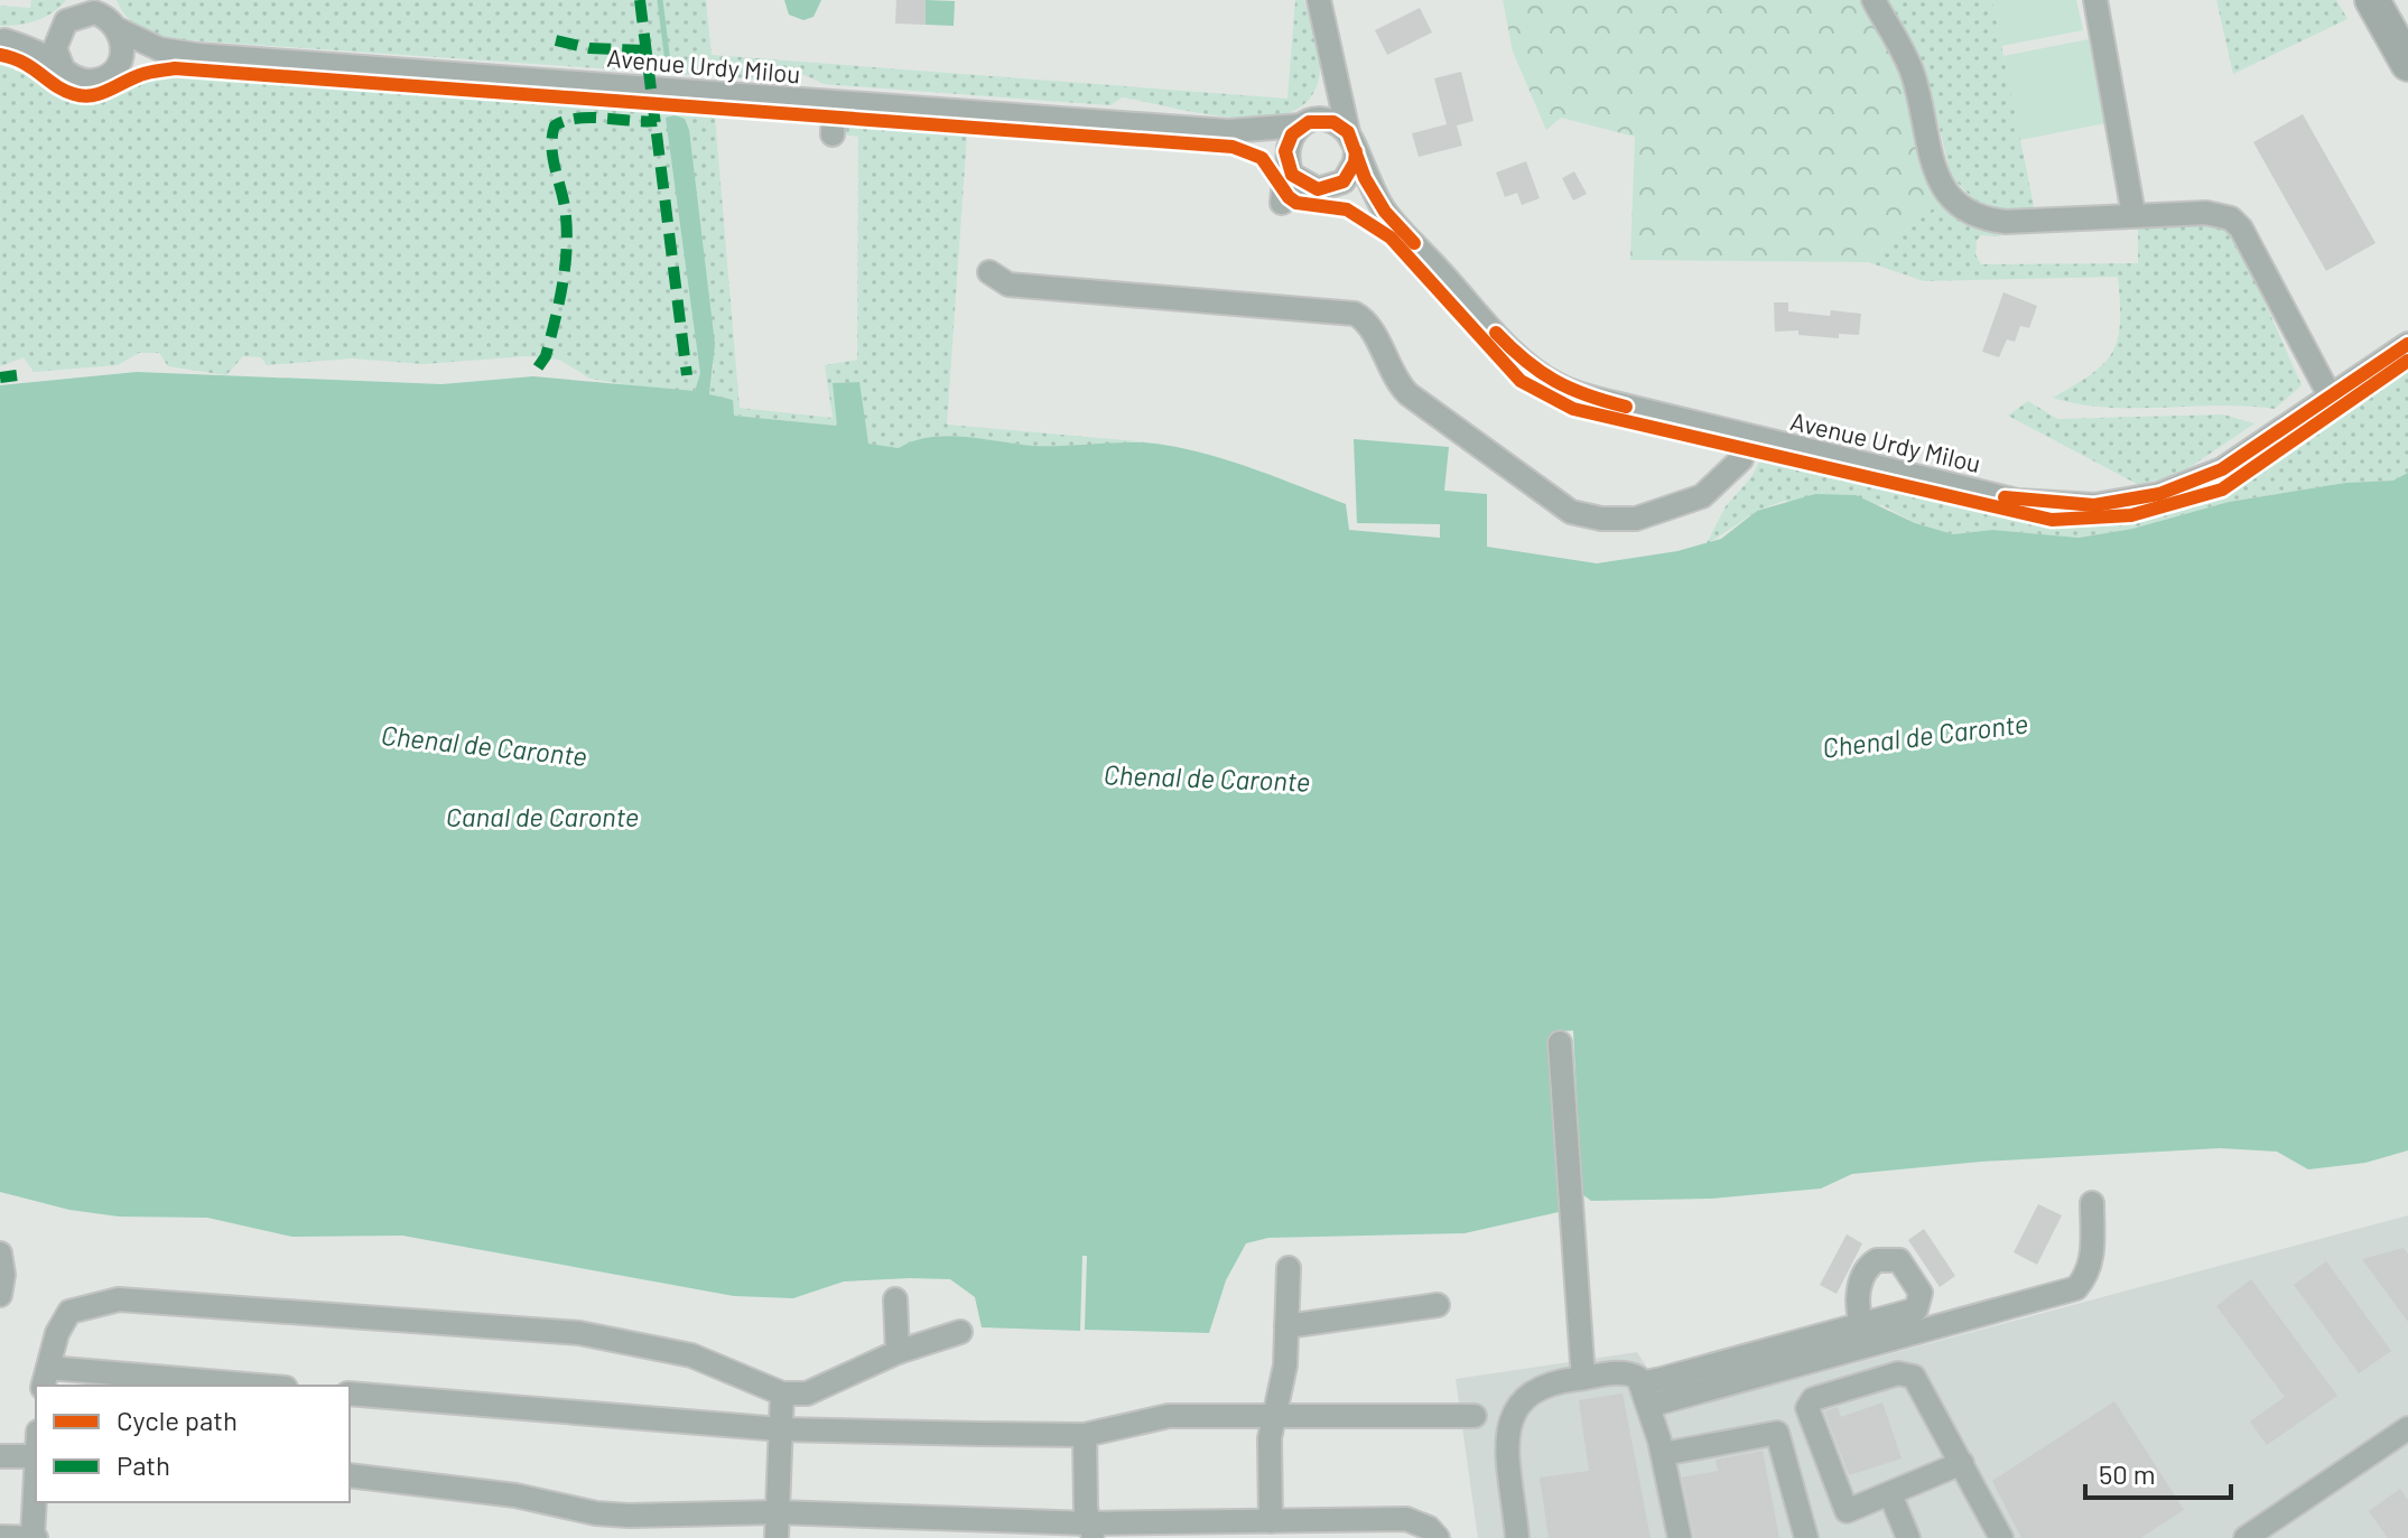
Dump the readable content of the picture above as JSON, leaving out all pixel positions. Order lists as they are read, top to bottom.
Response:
{
  "streets": {
    "street": ["Avenue Urdy Milou"]
  },
  "water": ["Chenal de Caronte", "Canal de Caronte"],
  "legend": ["Cycle path", "Path"],
  "scale_bar": "50 m"
}
